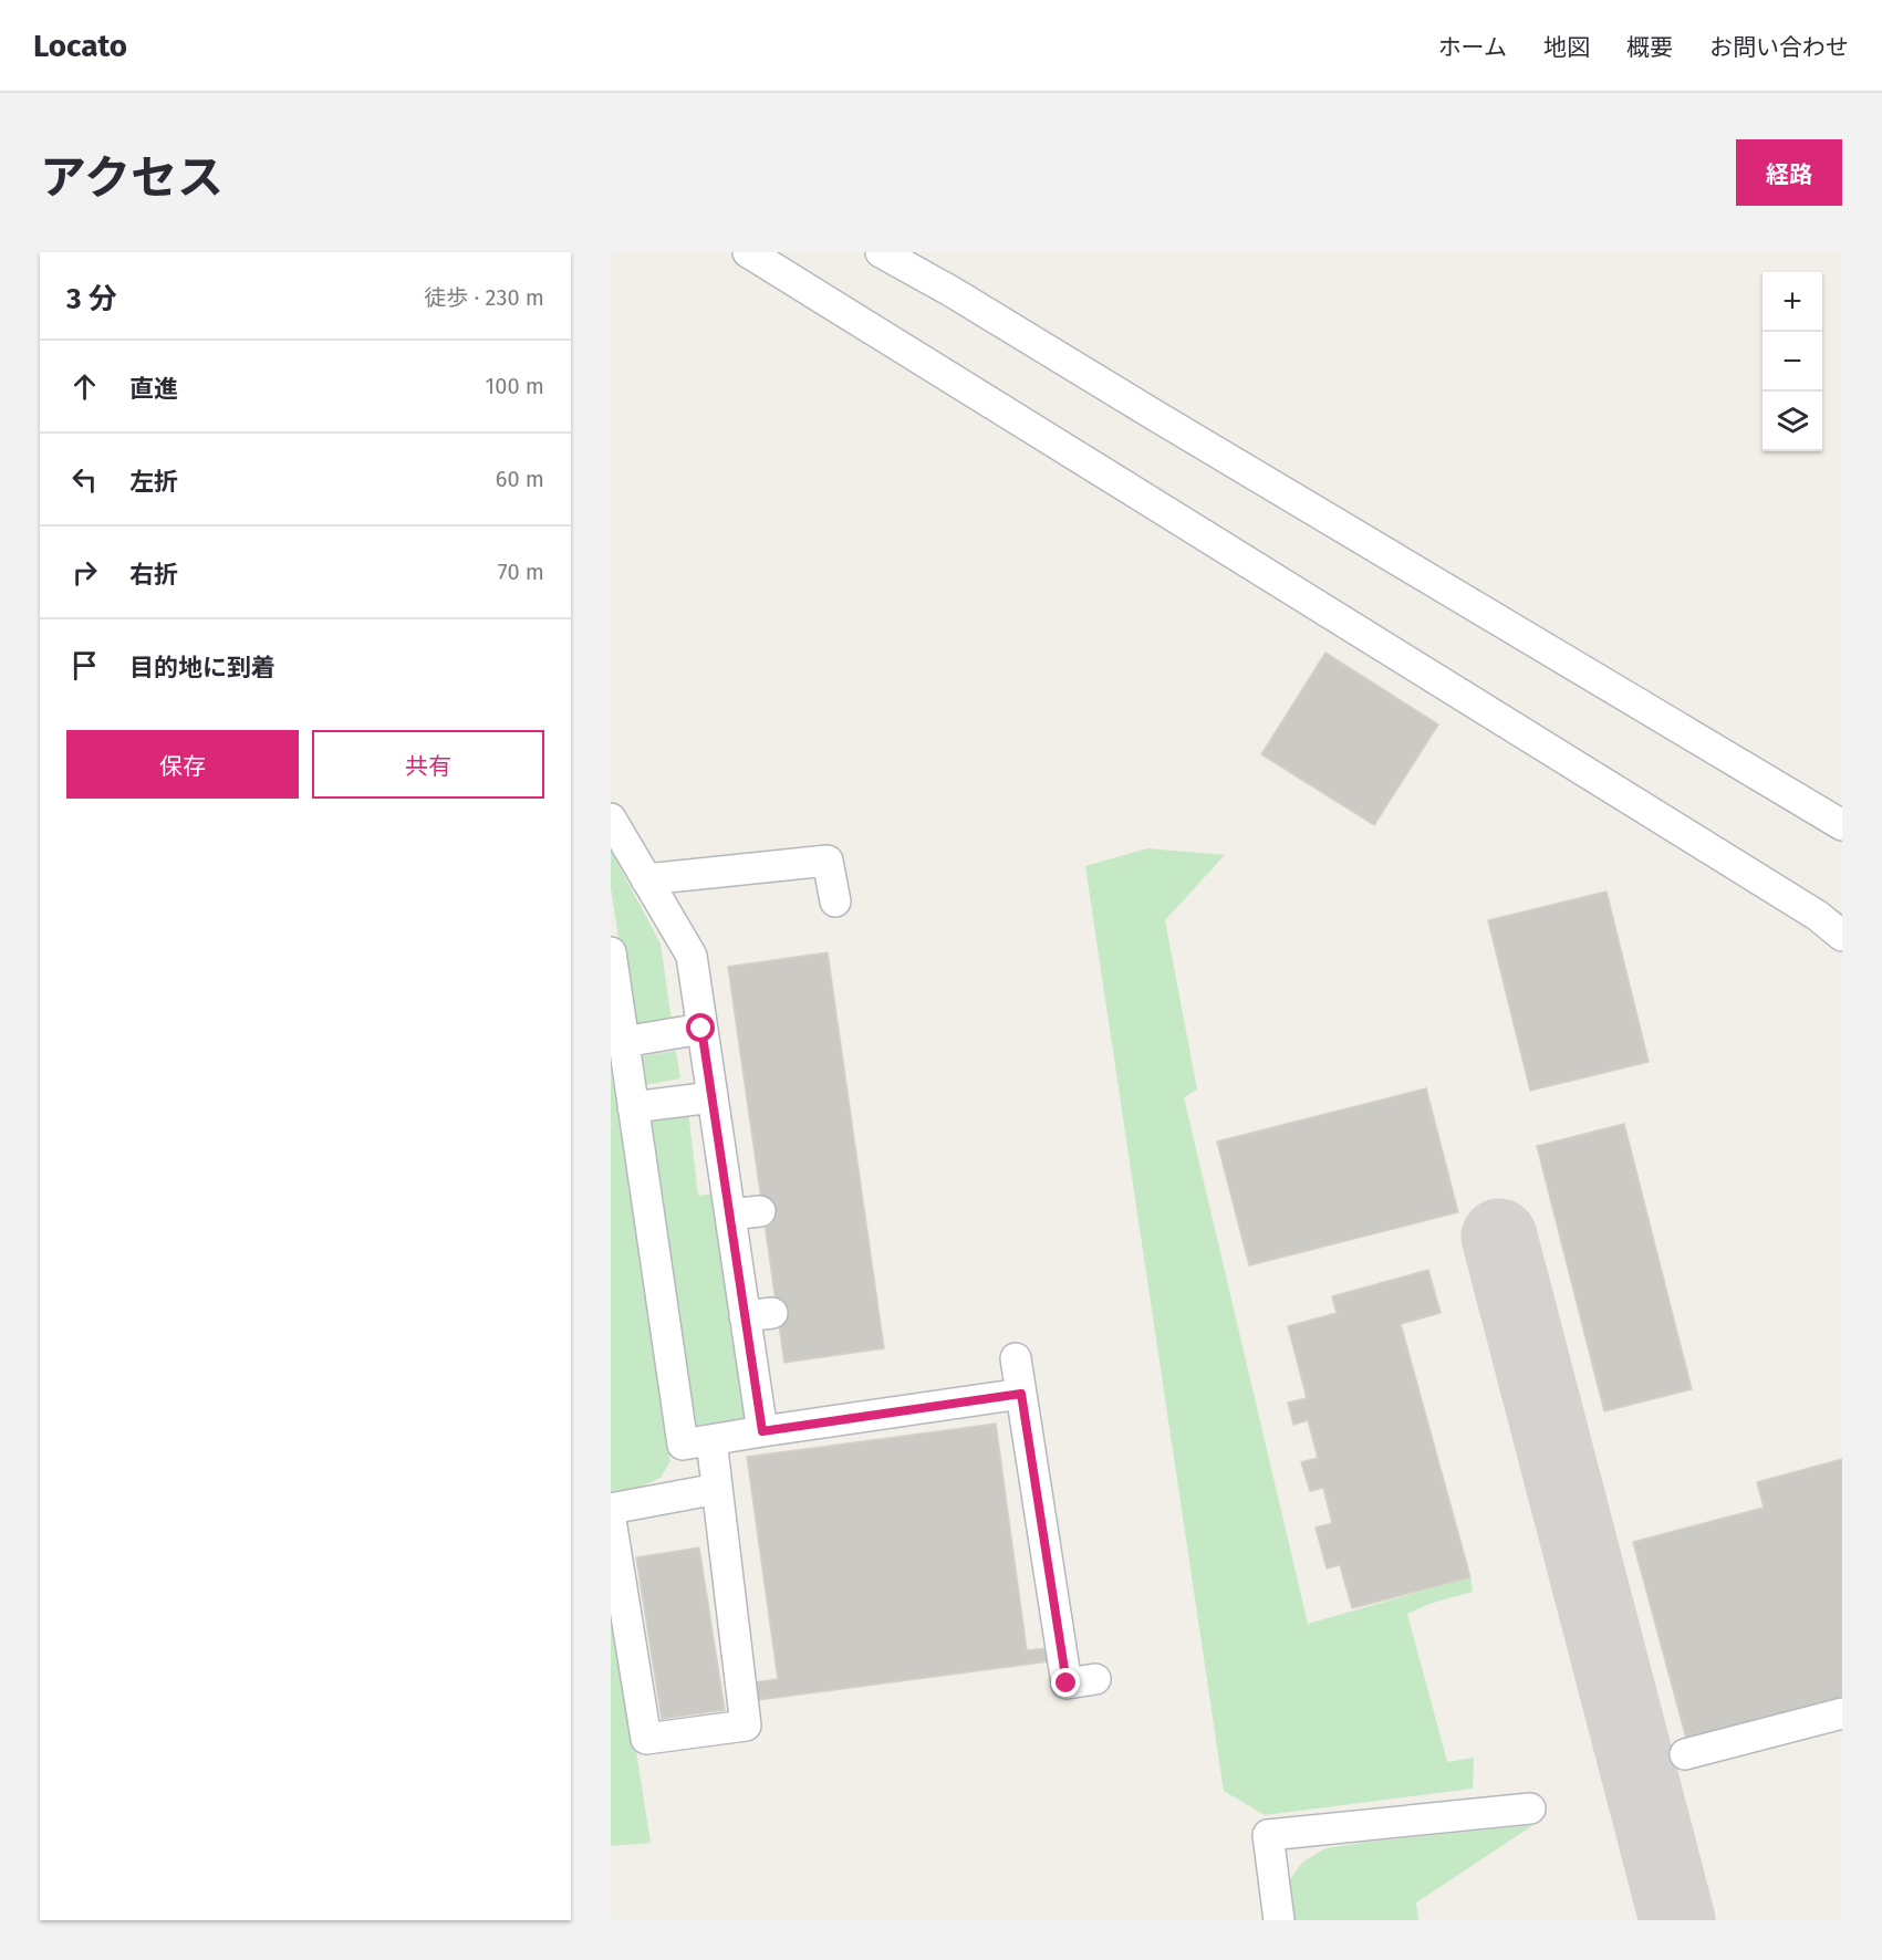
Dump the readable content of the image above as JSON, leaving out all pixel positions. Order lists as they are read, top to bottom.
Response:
{
  "page": {
    "header": "Locato",
    "nav": [
      "ホーム",
      "地図",
      "概要",
      "お問い合わせ"
    ],
    "title": "アクセス",
    "buttons": [
      "経路",
      ["保存", "共有"]
    ],
    "heading": ["3 分", "徒歩 · 230 m"],
    "map_buttons": ["+", "−"],
    "list": [
      ["直進", "100 m"],
      ["左折", "60 m"],
      ["右折", "70 m"],
      "目的地に到着"
    ]
  }
}
